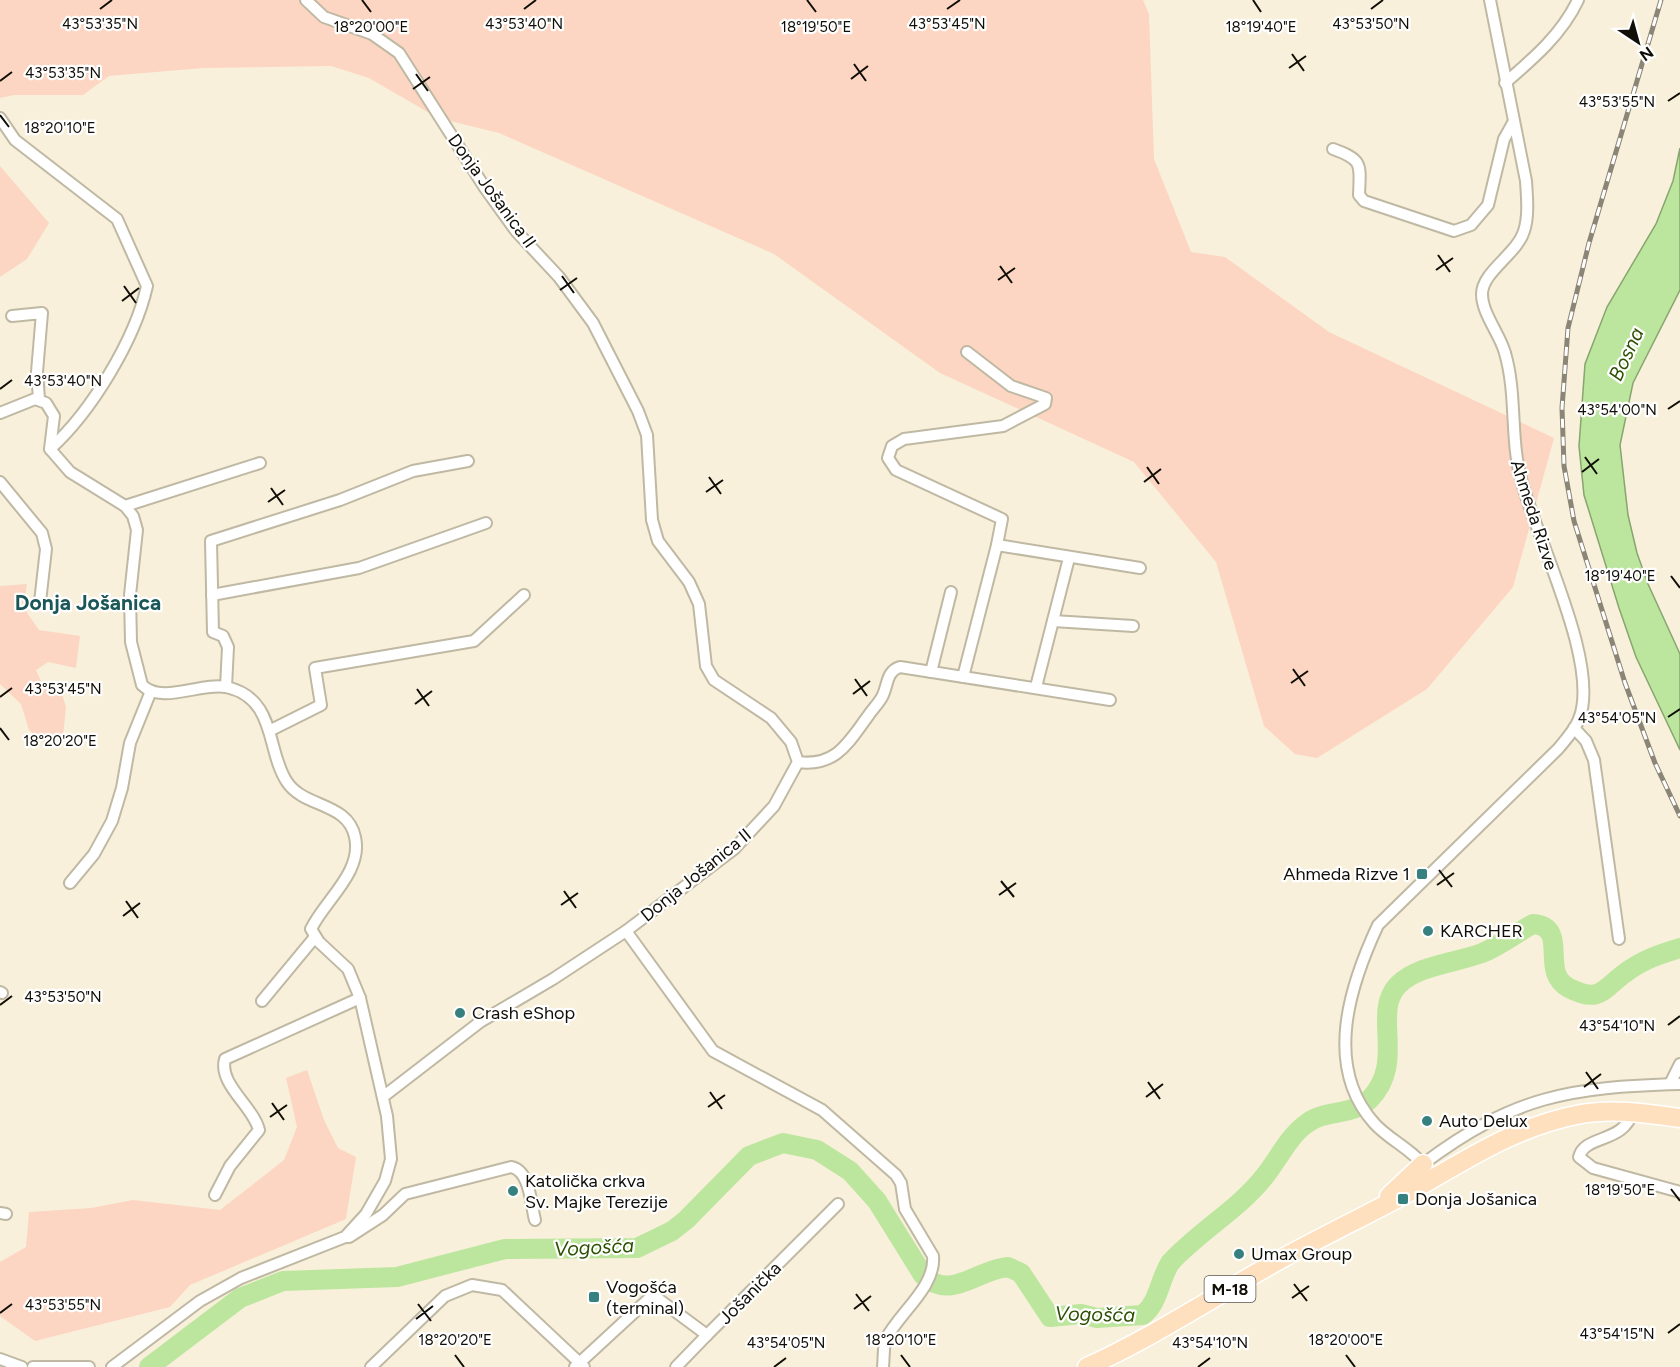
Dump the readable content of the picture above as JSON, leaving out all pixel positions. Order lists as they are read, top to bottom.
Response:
{
  "streets": {
    "main road": ["M-18"],
    "street": ["Donja Jošanica II", "Ahmeda Rizve", "Jošanička"]
  },
  "crossings": [
    ["Ahmeda Rizve", "M-18"]
  ],
  "districts": ["Donja Jošanica"],
  "water": ["Bosna", "Vogošća"],
  "places": {
    "transit": ["Ahmeda Rizve 1", "Donja Jošanica", "Vogošća (terminal)"],
    "other": [
      "KARCHER",
      "Crash eShop",
      "Auto Delux",
      "Katolička crkva Sv. Majke Terezije",
      "Umax Group"
    ]
  },
  "north": "bottom right",
  "coordinates": [
    "43°53'40\"N",
    "43°53'35\"N",
    "43°53'45\"N",
    "43°53'50\"N",
    "18°20'00\"E",
    "18°19'50\"E",
    "18°19'40\"E",
    "43°53'55\"N",
    "18°20'10\"E",
    "43°54'00\"N",
    "43°54'05\"N",
    "18°20'20\"E",
    "43°54'10\"N",
    "43°54'15\"N"
  ]
}
